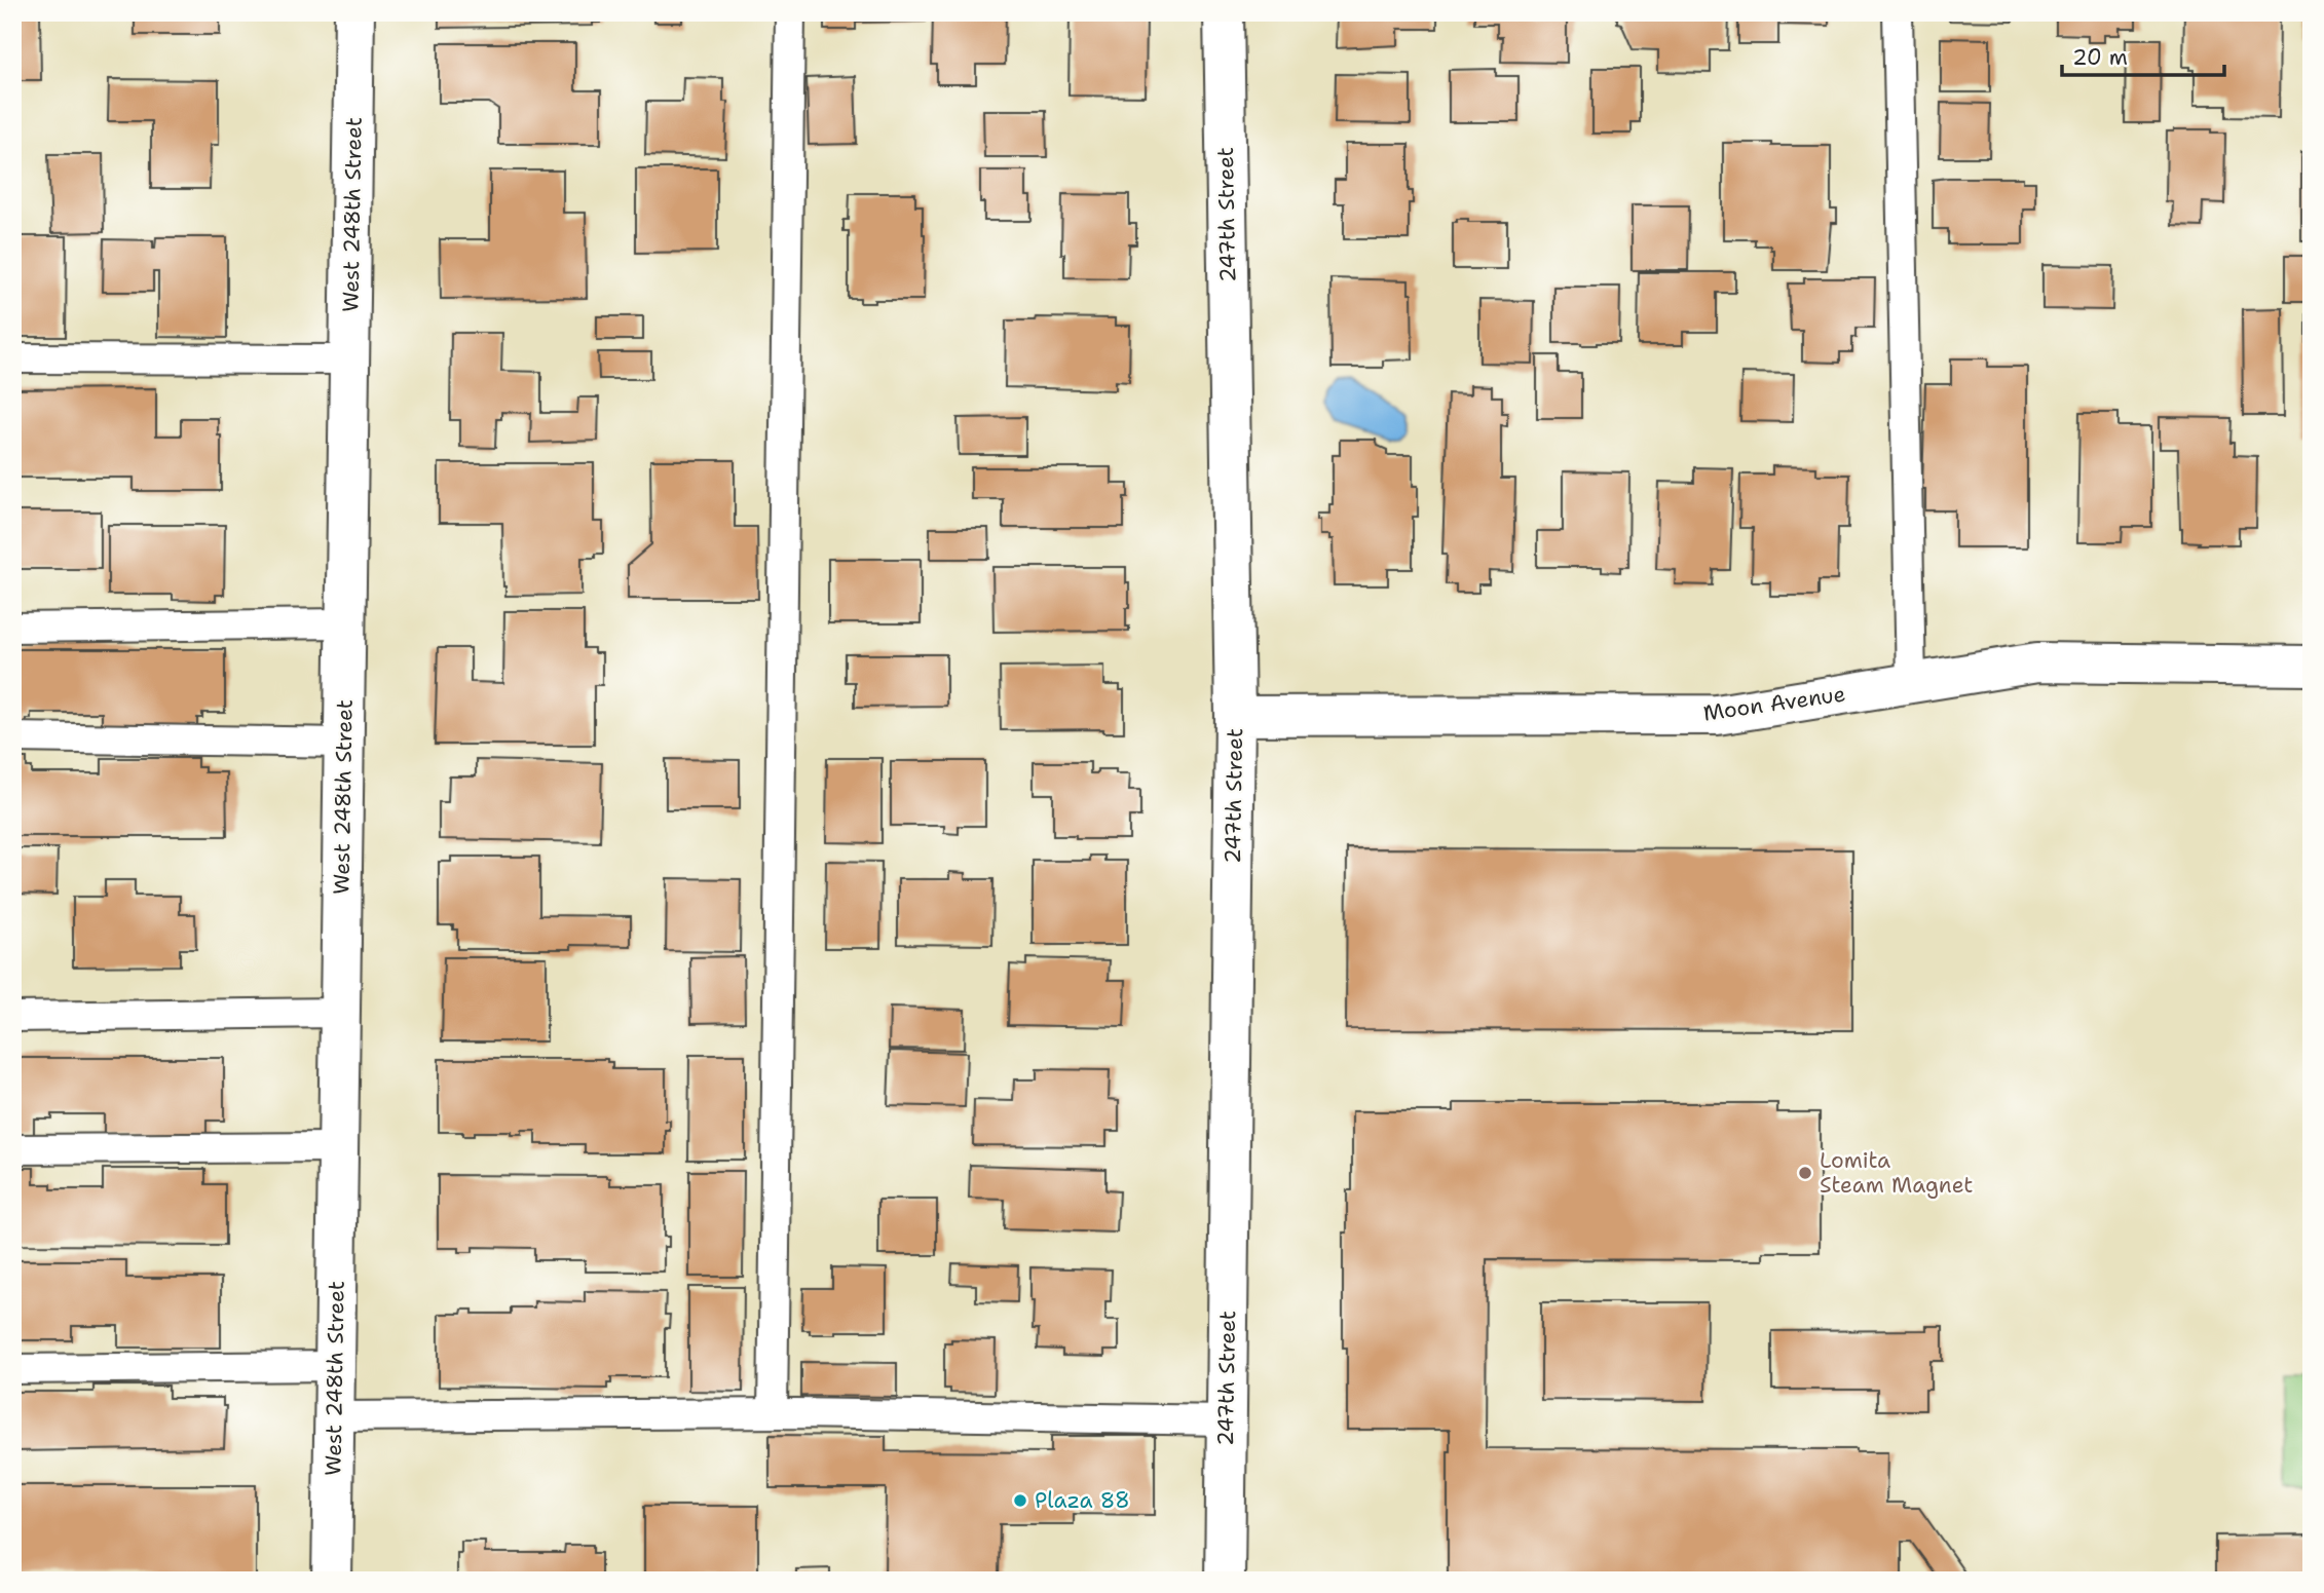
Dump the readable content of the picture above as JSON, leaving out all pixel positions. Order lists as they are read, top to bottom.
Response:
{
  "streets": {
    "street": ["West 248th Street", "247th Street", "Moon Avenue"]
  },
  "crossings": [
    ["247th Street", "Moon Avenue"]
  ],
  "places": ["Lomita Steam Magnet", "Plaza 88"],
  "scale_bar": "20 m"
}
